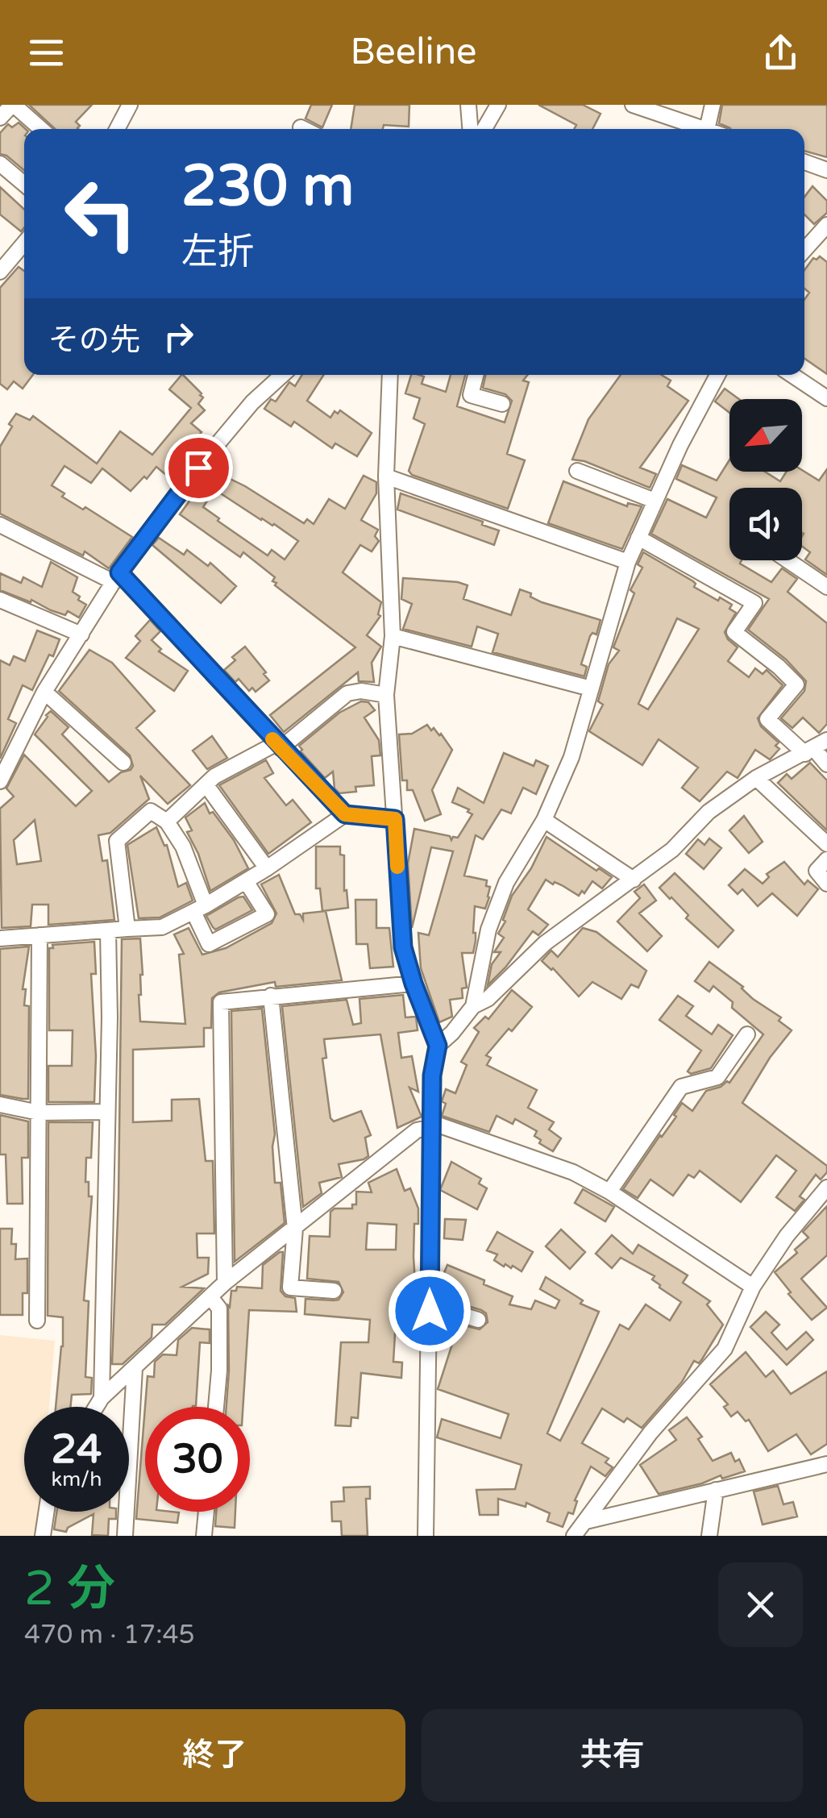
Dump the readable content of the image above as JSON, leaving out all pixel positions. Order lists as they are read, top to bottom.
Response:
{
  "north": "bottom left",
  "page": {
    "header": "Beeline",
    "turn": ["230 m", "左折"],
    "then": "その先",
    "speed": "24 km/h",
    "limit": "30",
    "heading": ["2 分", "470 m · 17:45"],
    "buttons": ["終了", "共有"]
  }
}
